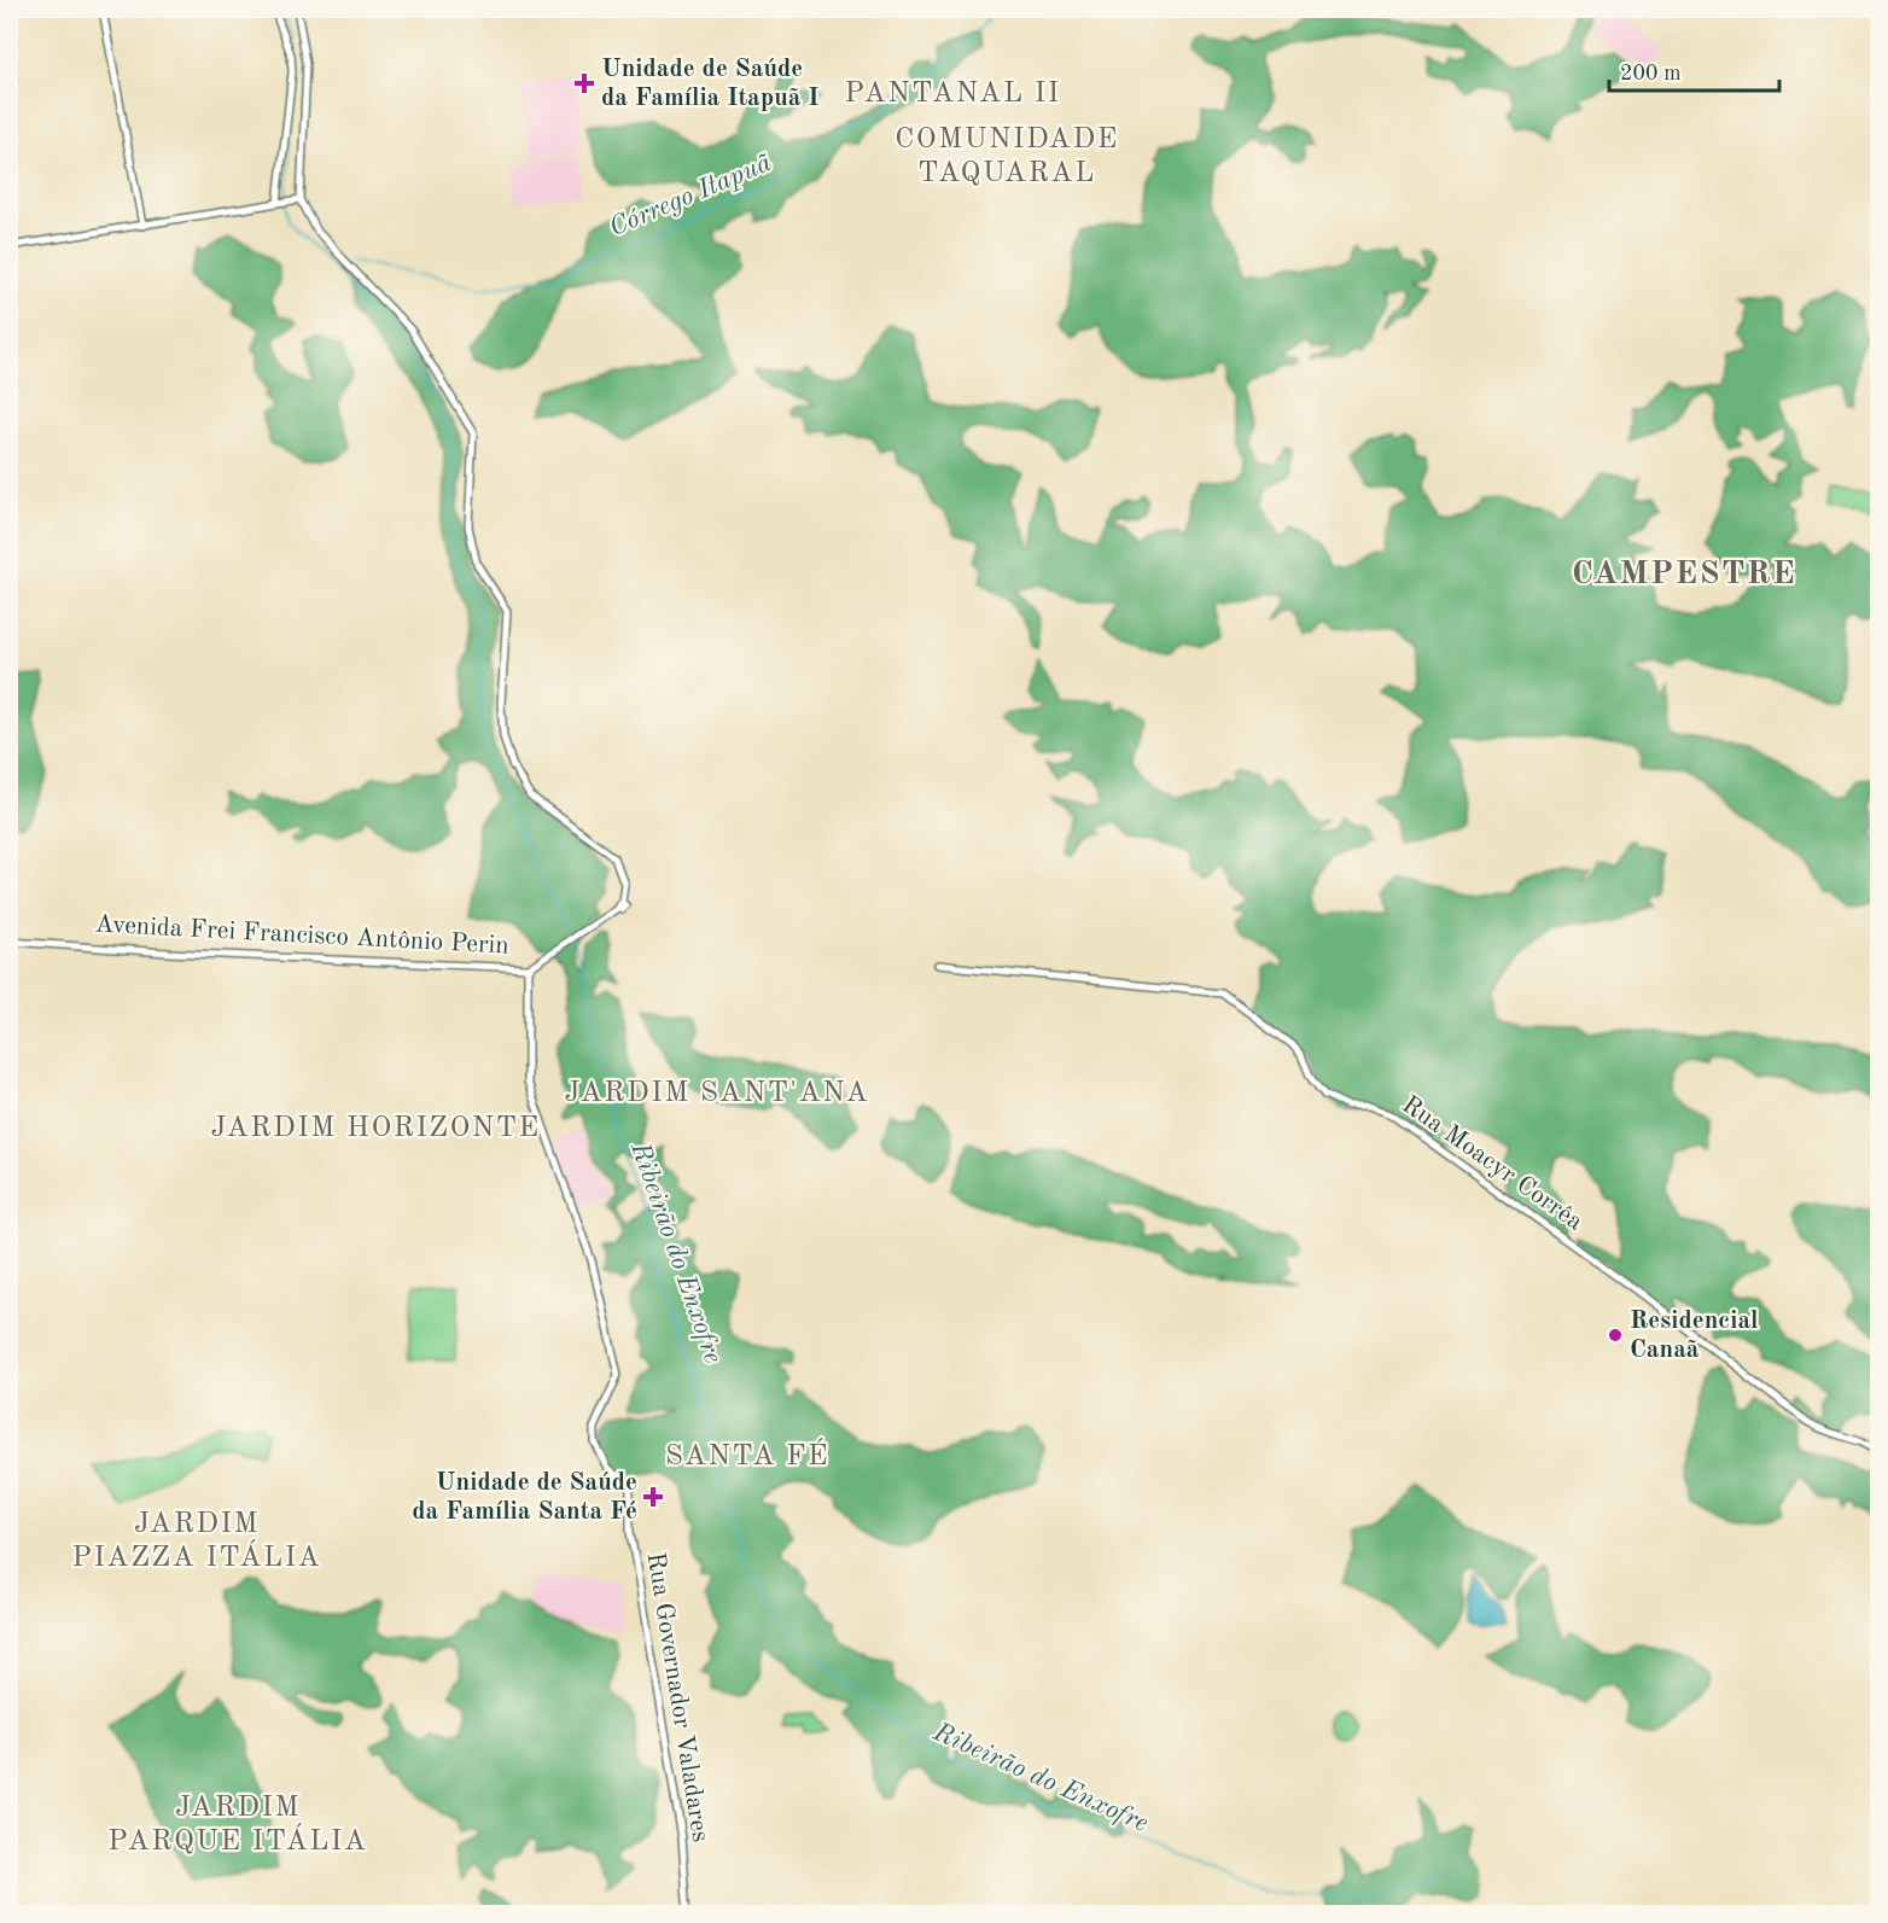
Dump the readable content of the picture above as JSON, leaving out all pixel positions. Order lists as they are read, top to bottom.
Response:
{
  "streets": {
    "street": ["Avenida Frei Francisco Antônio Perin", "Rua Moacyr Corrêa", "Rua Governador Valadares"]
  },
  "crossings": [
    ["Avenida Frei Francisco Antônio Perin", "Rua Governador Valadares"]
  ],
  "districts": [
    "PANTANAL II",
    "COMUNIDADE TAQUARAL",
    "CAMPESTRE",
    "JARDIM SANT'ANA",
    "JARDIM HORIZONTE",
    "SANTA FÉ",
    "JARDIM PIAZZA ITÁLIA",
    "JARDIM PARQUE ITÁLIA"
  ],
  "water": ["Córrego Itapuã", "Ribeirão do Enxofre"],
  "places": {
    "health": ["Unidade de Saúde da Família Itapuã I", "Unidade de Saúde da Família Santa Fé"],
    "other": ["Residencial Canaã"]
  },
  "scale_bar": "200 m"
}
